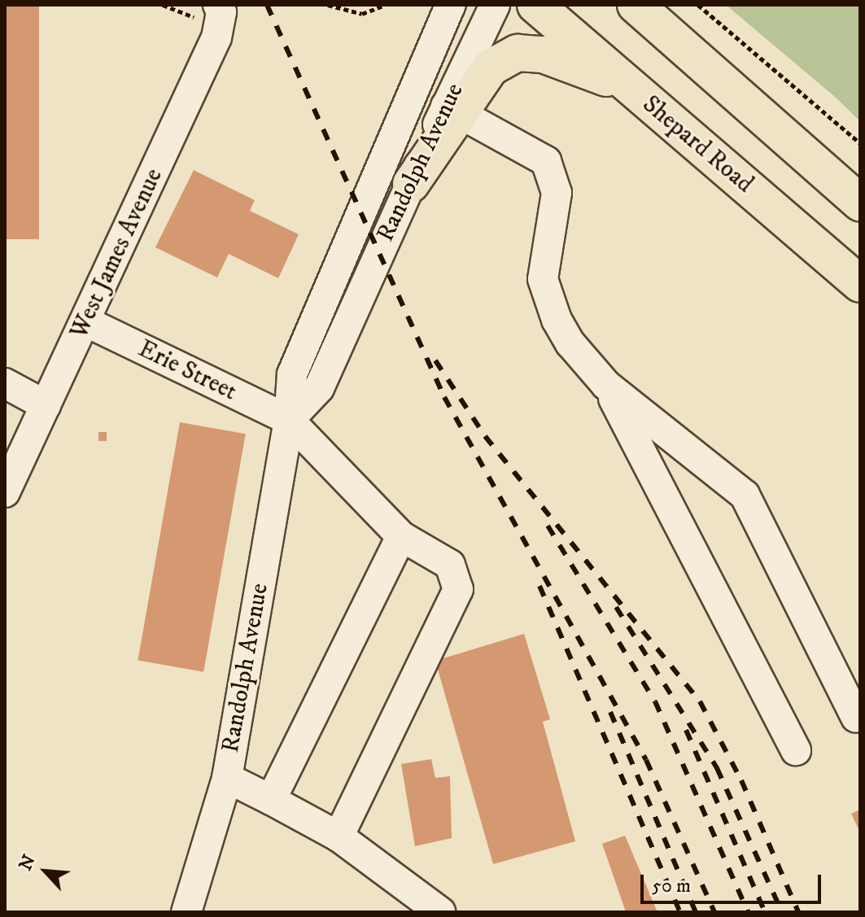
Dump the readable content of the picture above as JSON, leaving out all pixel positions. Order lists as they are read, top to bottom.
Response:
{
  "streets": {
    "highway": ["Shepard Road"],
    "street": ["Randolph Avenue", "West James Avenue", "Erie Street"]
  },
  "crossings": [
    ["Randolph Avenue", "Erie Street"],
    ["West James Avenue", "Erie Street"]
  ],
  "scale_bar": "50 m",
  "north": "top left"
}
